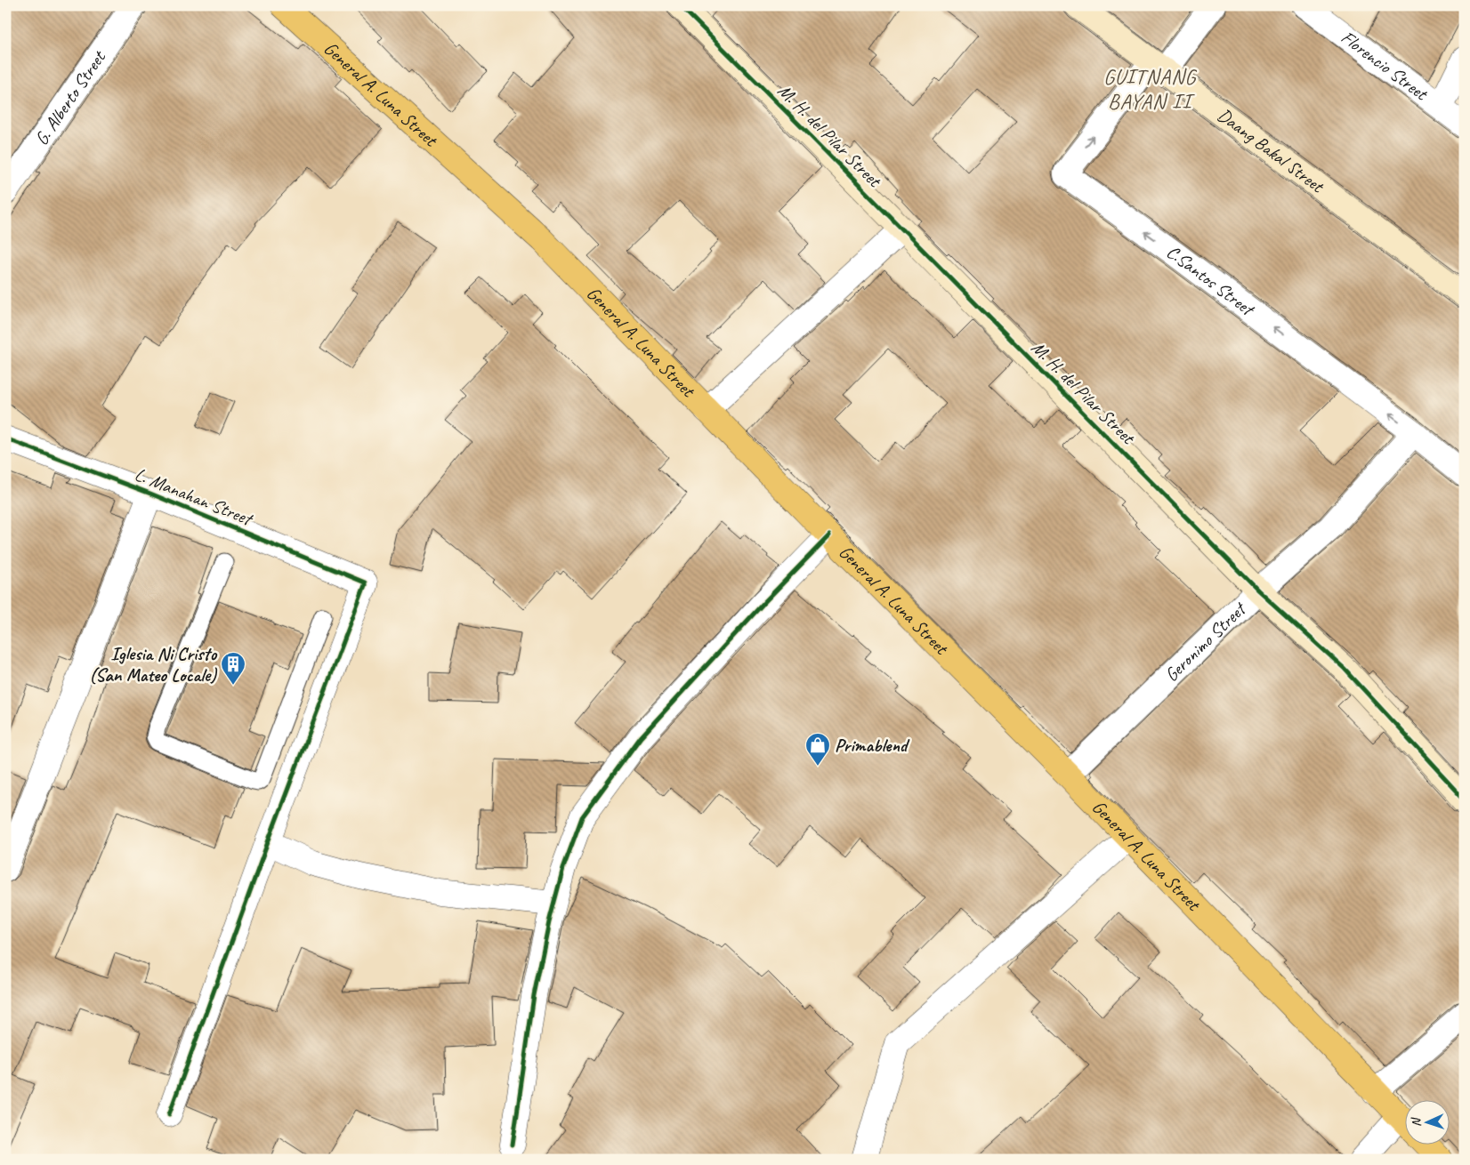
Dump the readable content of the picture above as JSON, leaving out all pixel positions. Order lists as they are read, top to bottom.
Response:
{
  "streets": {
    "main road": ["General A. Luna Street"],
    "street": [
      "Florencio Street",
      "G. Alberto Street",
      "M. H. del Pilar Street",
      "Daang Bakal Street",
      "C.Santos Street",
      "L. Manahan Street",
      "Geronimo Street"
    ]
  },
  "crossings": [
    ["General A. Luna Street", "Geronimo Street"],
    ["M. H. del Pilar Street", "Geronimo Street"],
    ["Daang Bakal Street", "C.Santos Street"],
    ["C.Santos Street", "Geronimo Street"]
  ],
  "districts": ["GUITNANG BAYAN II"],
  "places": {
    "building": ["Iglesia Ni Cristo (San Mateo Locale)"],
    "shop": ["Primablend"]
  },
  "north": "left"
}
